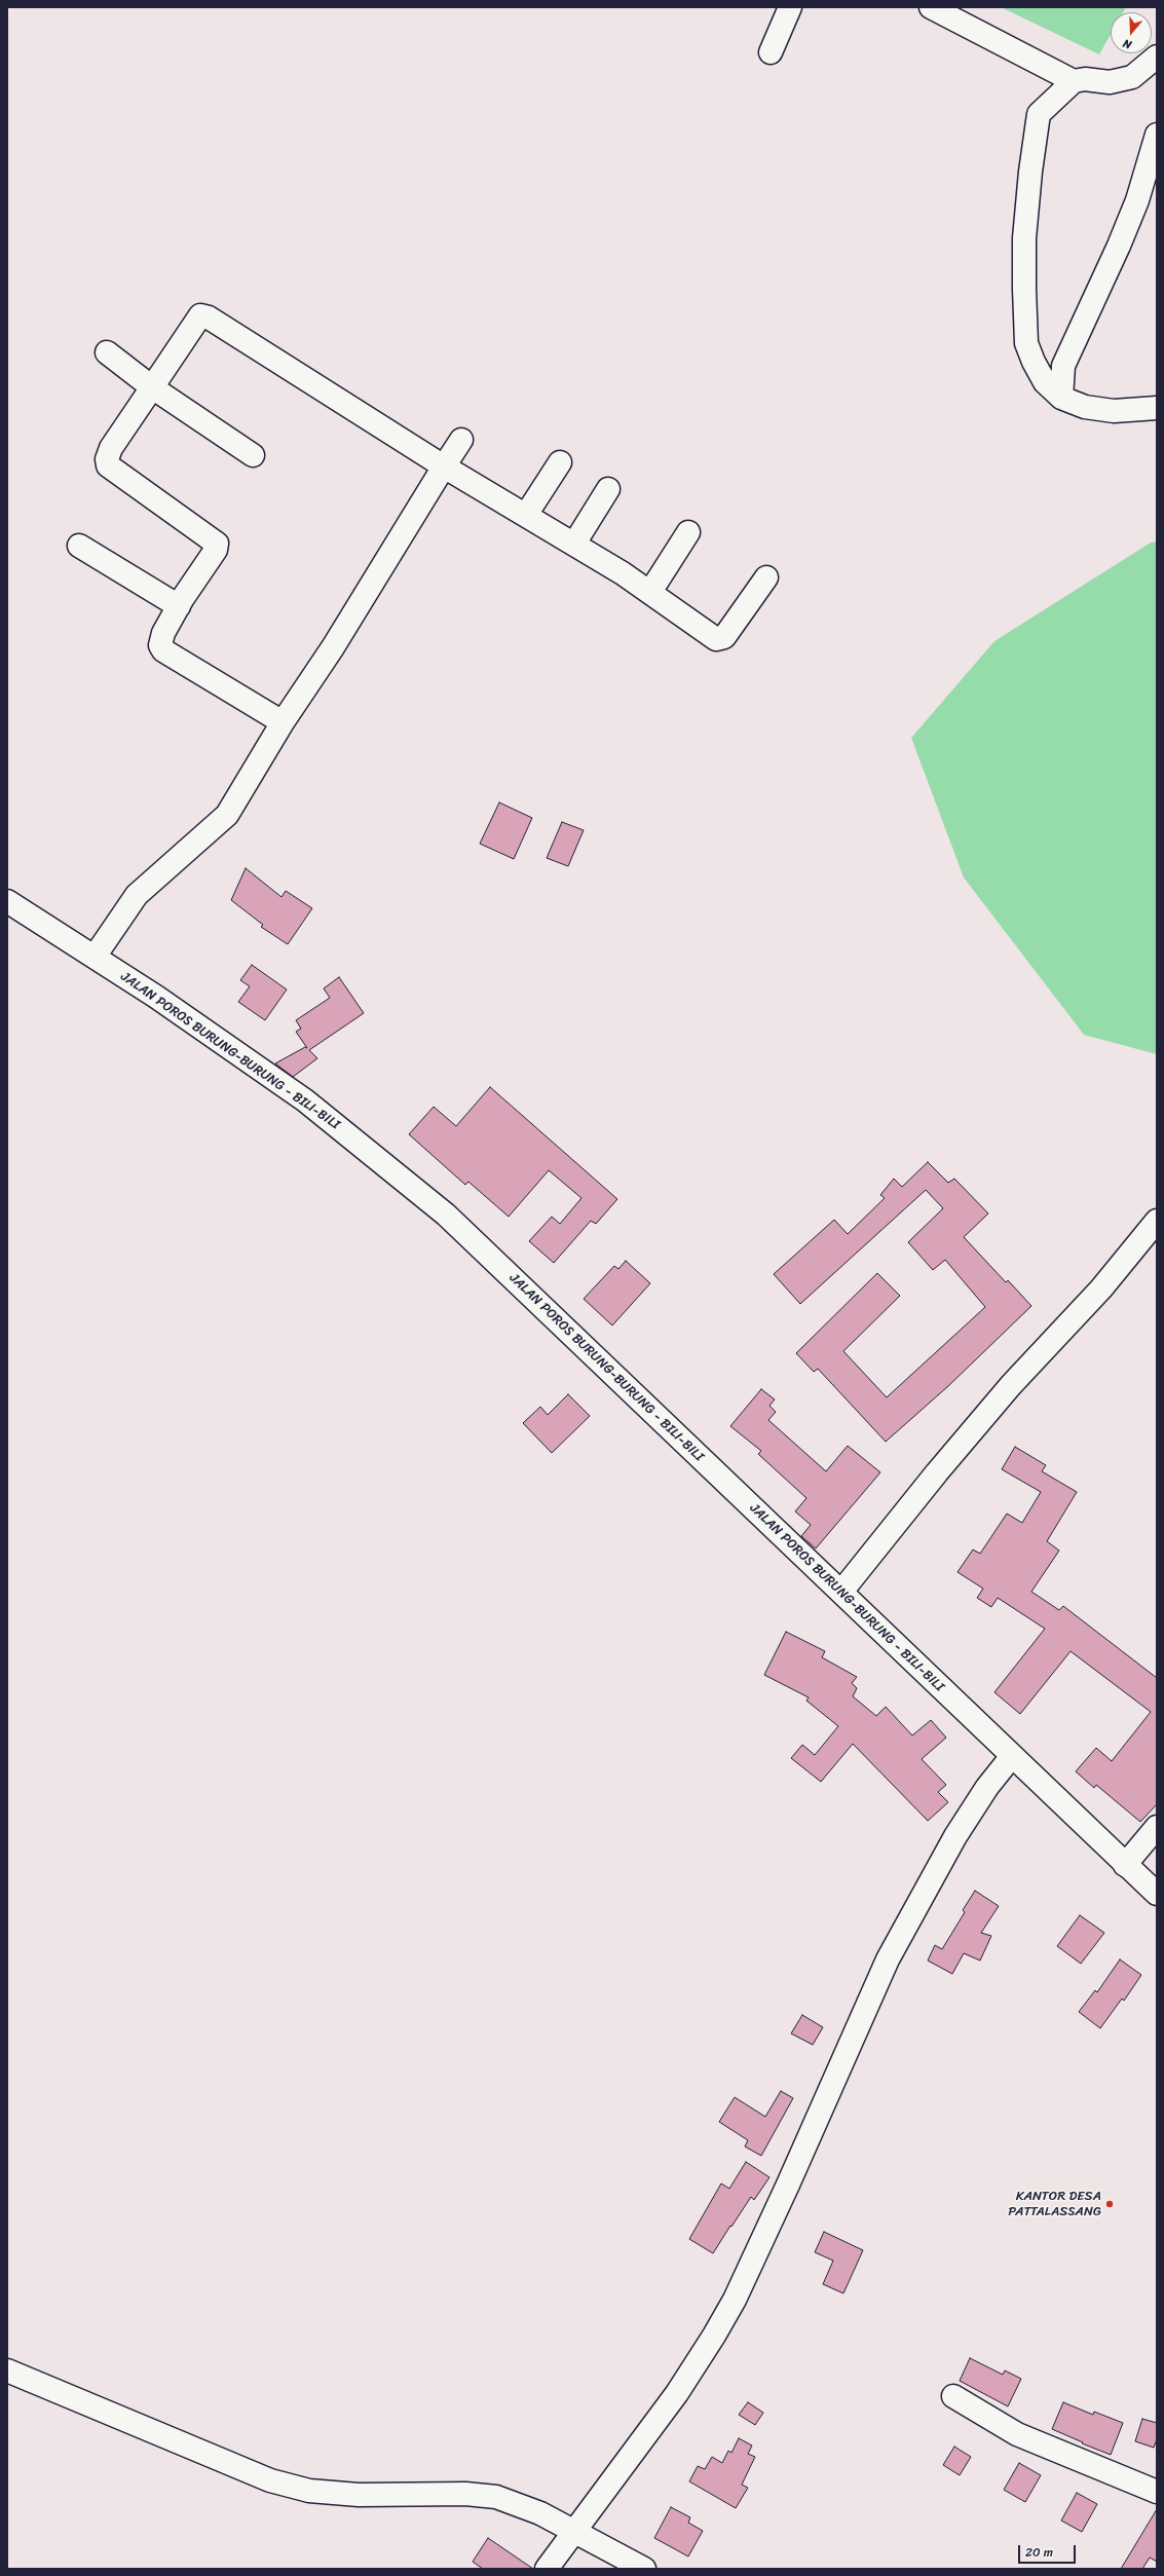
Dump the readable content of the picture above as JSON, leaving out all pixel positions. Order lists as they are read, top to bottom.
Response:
{
  "streets": {
    "street": ["JALAN POROS BURUNG-BURUNG - BILI-BILI"]
  },
  "places": ["KANTOR DESA PATTALASSANG"],
  "scale_bar": "20 m",
  "north": "bottom"
}
